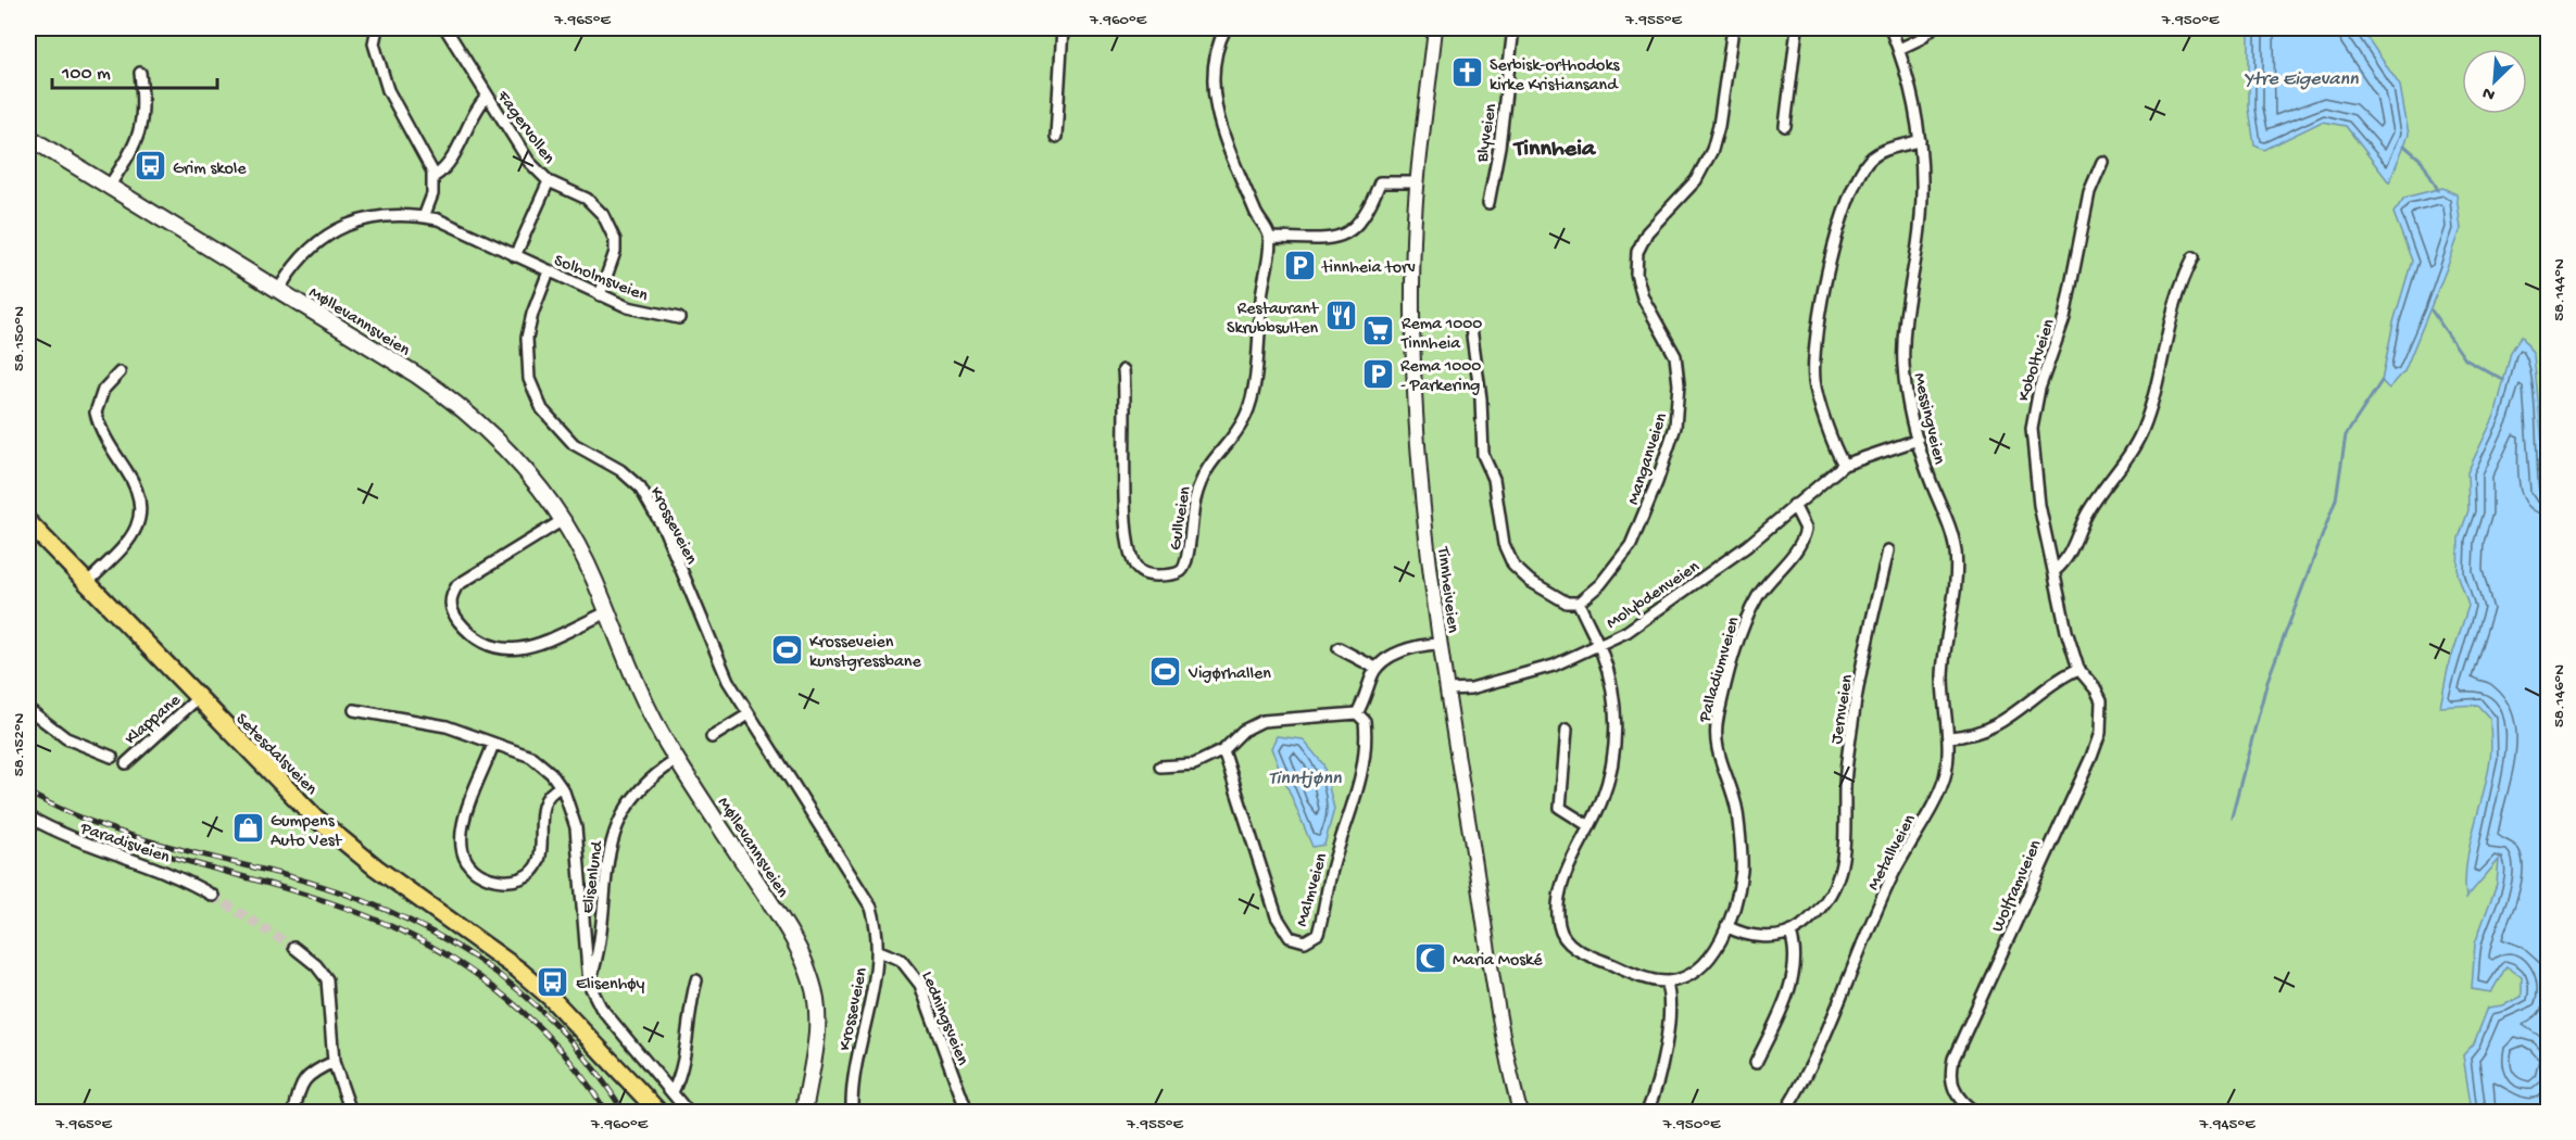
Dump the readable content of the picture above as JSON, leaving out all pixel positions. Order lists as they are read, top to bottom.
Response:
{
  "streets": {
    "highway": ["Setesdalsveien"],
    "main road": ["Møllevannsveien"],
    "street": [
      "Fagervollen",
      "Blyveien",
      "Solholmsveien",
      "Koboltveien",
      "Messingveien",
      "Manganveien",
      "Gullveien",
      "Krosseveien",
      "Tinnheiveien",
      "Molybdenveien",
      "Palladiumveien",
      "Jernveien",
      "Klappane",
      "Paradisveien",
      "Metallveien",
      "Elisenlund",
      "Wolframveien",
      "Malmveien",
      "Ledningsveien"
    ]
  },
  "crossings": [
    ["Fagervollen", "Solholmsveien"],
    ["Solholmsveien", "Møllevannsveien"],
    ["Solholmsveien", "Krosseveien"],
    ["Møllevannsveien", "Elisenlund"],
    ["Koboltveien", "Wolframveien"],
    ["Messingveien", "Molybdenveien"],
    ["Messingveien", "Metallveien"],
    ["Krosseveien", "Ledningsveien"],
    ["Tinnheiveien", "Molybdenveien"],
    ["Molybdenveien", "Palladiumveien"],
    ["Klappane", "Setesdalsveien"]
  ],
  "districts": ["Tinnheia"],
  "water": ["Ytre Eigevann", "Tinntjønn"],
  "places": {
    "church": ["Serbisk-orthodoks kirke Kristiansand"],
    "bus stop": ["Grim skole", "Elisenhøy"],
    "parking": ["tinnheia torv", "Rema 1000 - Parkering"],
    "restaurant": ["Restaurant Skrubbsulten"],
    "supermarket": ["Rema 1000 Tinnheia"],
    "sports": ["Krosseveien kunstgressbane", "Vigørhallen"],
    "shop": ["Gumpens Auto Vest"],
    "mosque": ["Maria Moské"]
  },
  "scale_bar": "100 m",
  "north": "bottom left",
  "coordinates": [
    "7.965°E",
    "7.960°E",
    "7.955°E",
    "7.950°E",
    "58.144°N",
    "58.150°N",
    "58.146°N",
    "58.152°N",
    "7.945°E"
  ]
}
